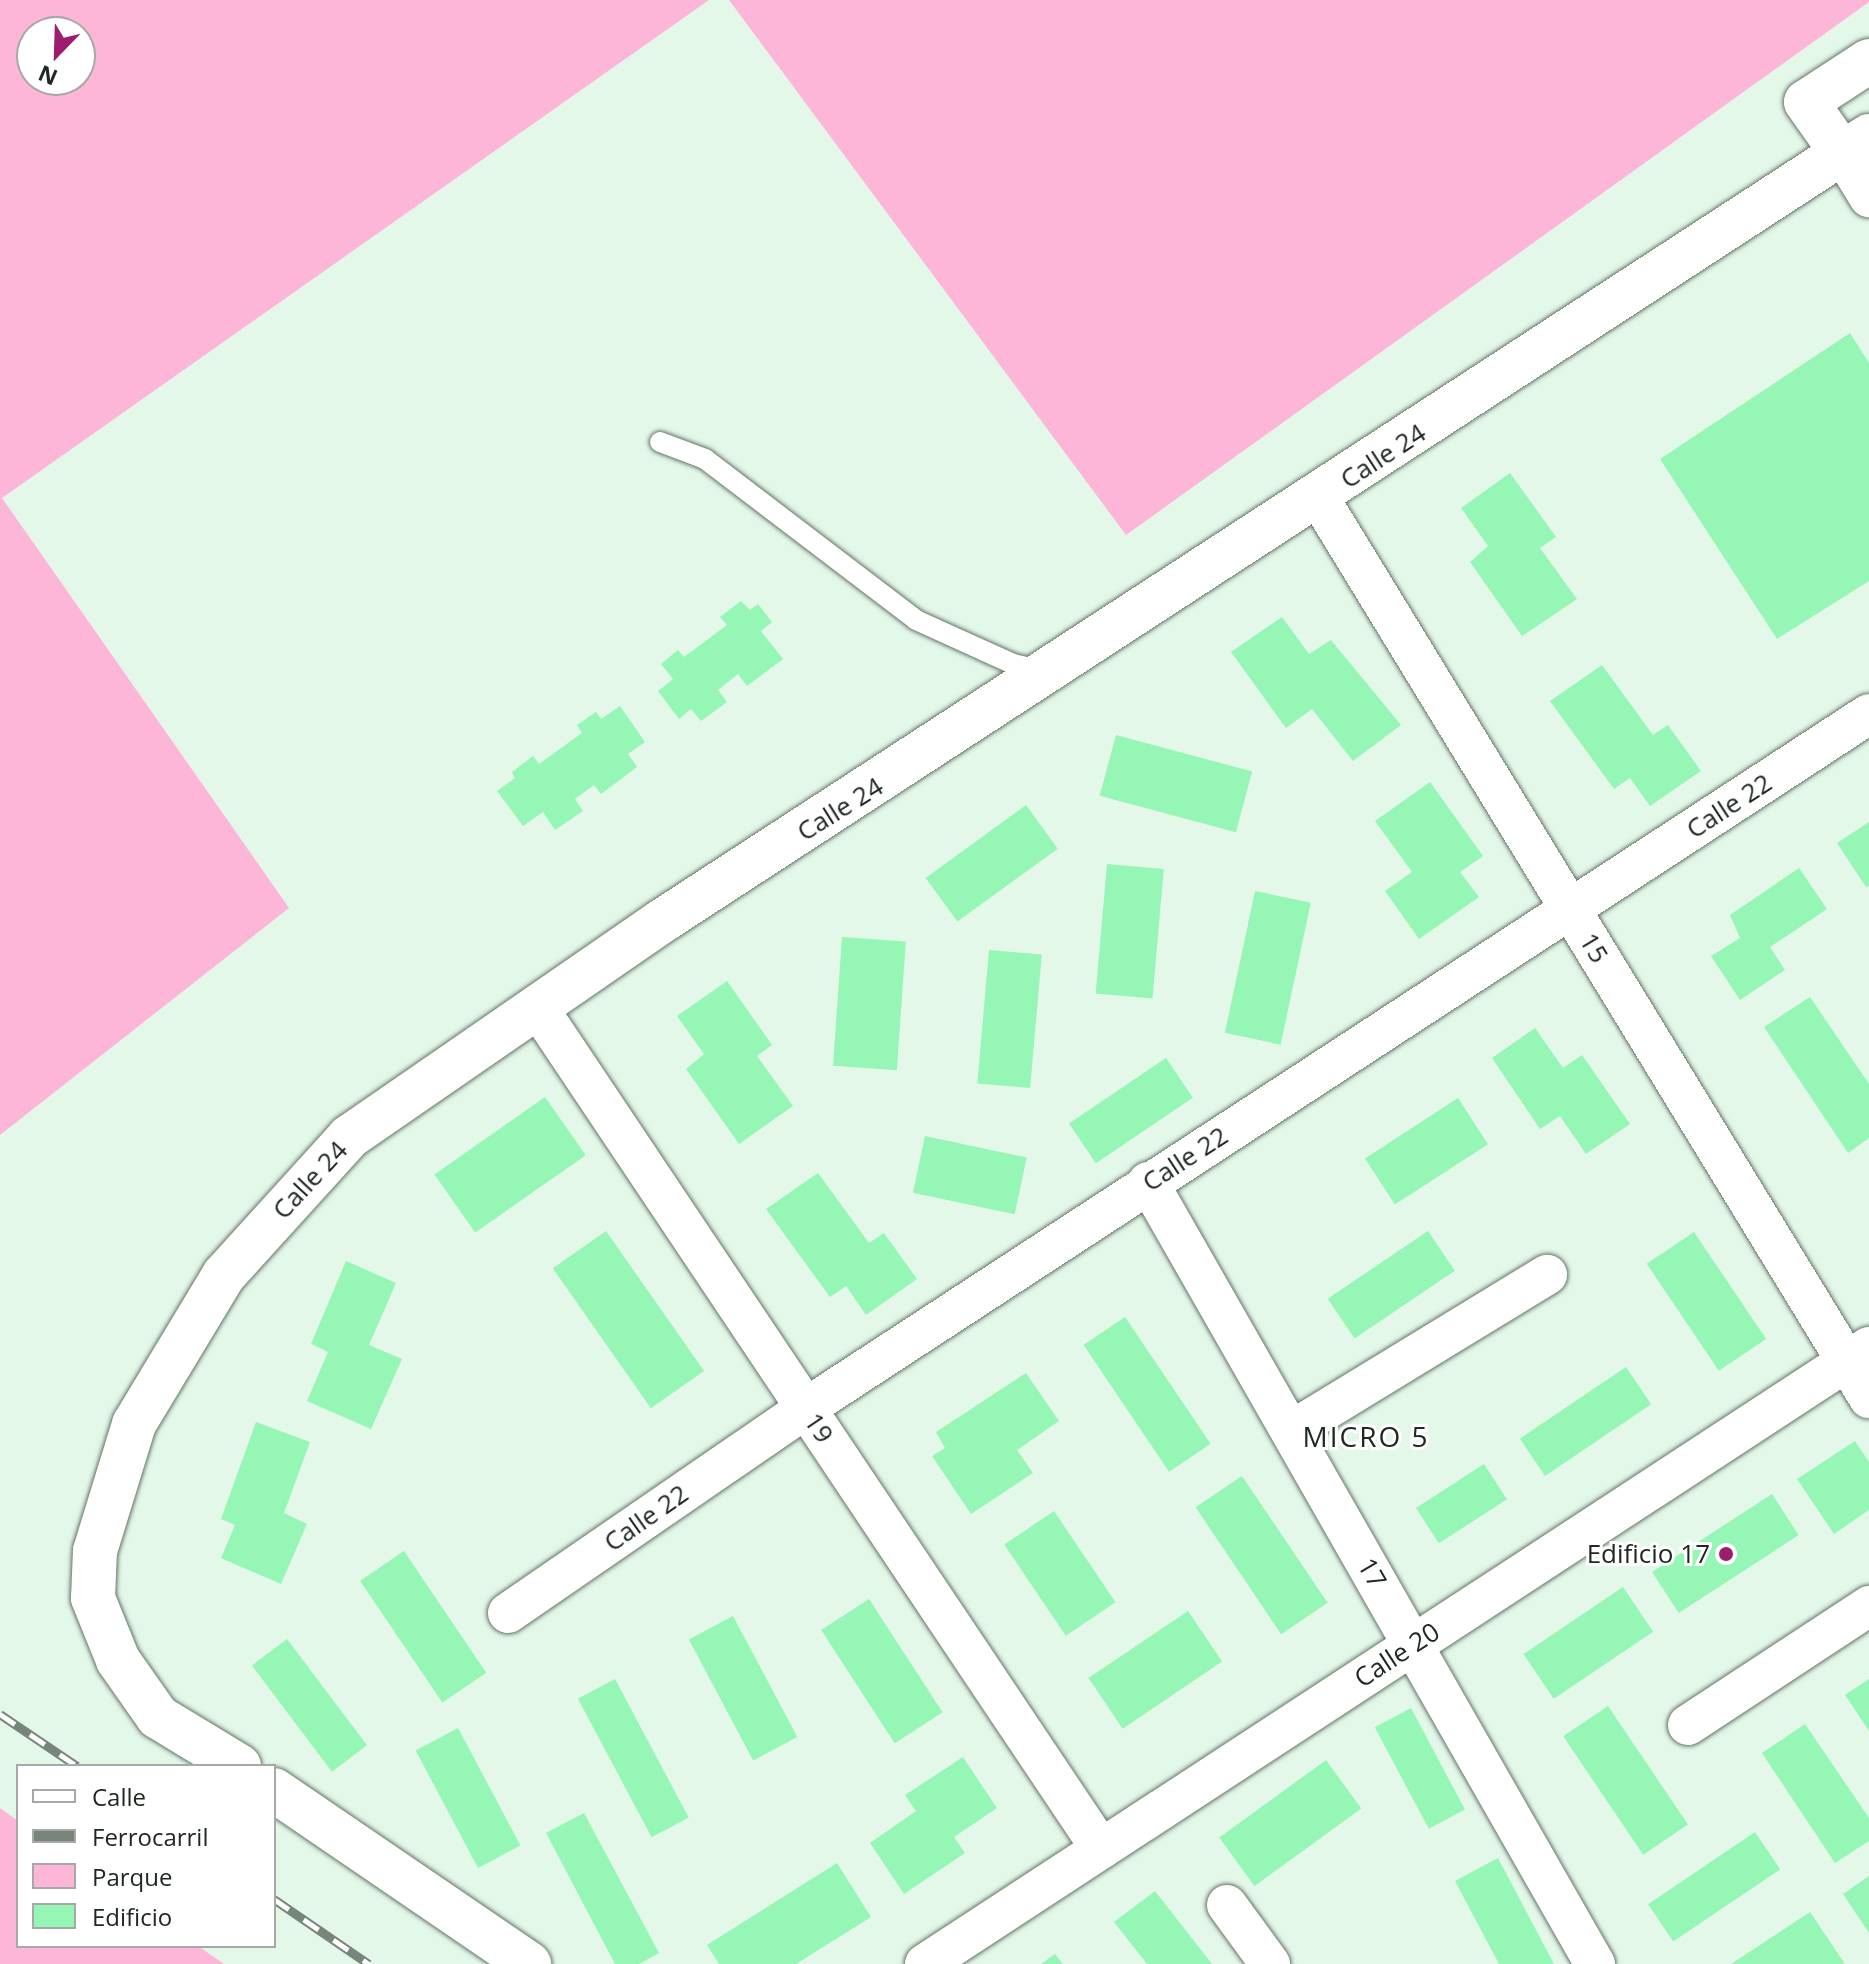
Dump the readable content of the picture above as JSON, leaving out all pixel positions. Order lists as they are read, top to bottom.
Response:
{
  "streets": {
    "street": [
      "Calle 24",
      "Calle 22",
      "15",
      "19",
      "17",
      "Calle 20"
    ]
  },
  "crossings": [
    ["Calle 24", "15"],
    ["Calle 24", "19"],
    ["Calle 22", "15"],
    ["Calle 22", "19"],
    ["Calle 22", "17"],
    ["15", "Calle 20"],
    ["19", "Calle 20"],
    ["17", "Calle 20"]
  ],
  "districts": ["MICRO 5"],
  "places": ["Edificio 17"],
  "legend": [
    "Calle",
    "Ferrocarril",
    "Parque",
    "Edificio"
  ],
  "north": "bottom left"
}
